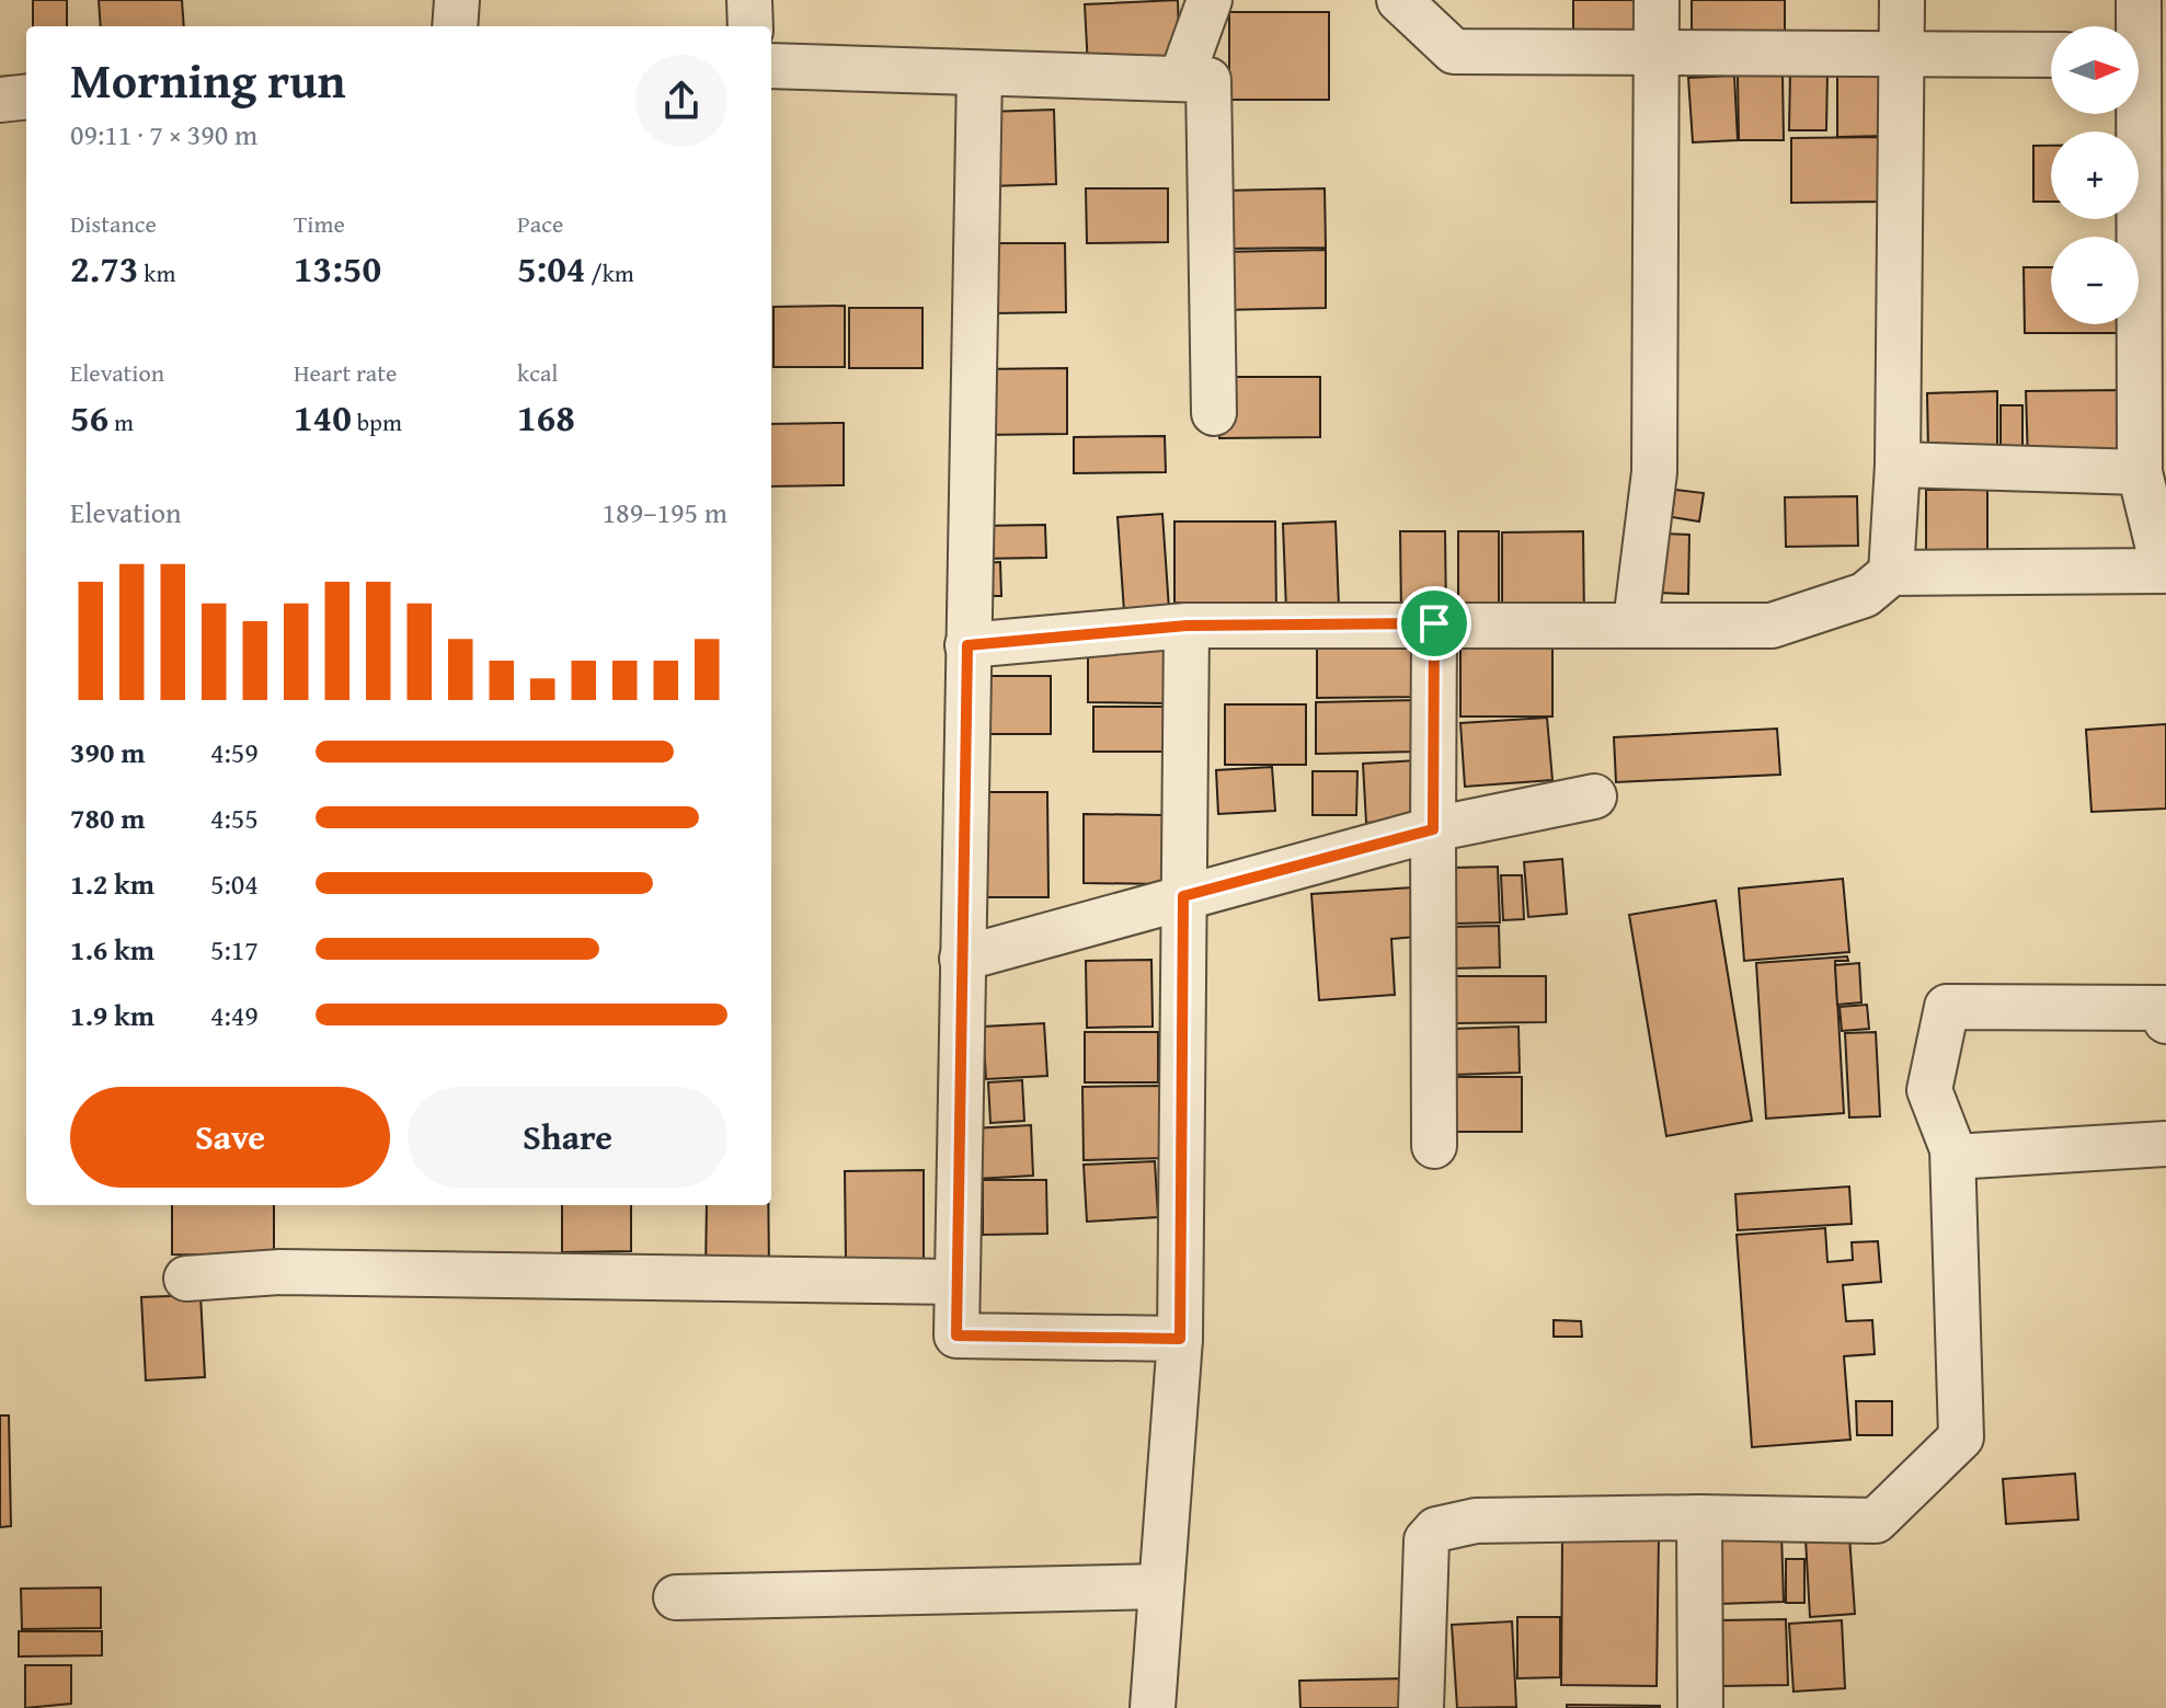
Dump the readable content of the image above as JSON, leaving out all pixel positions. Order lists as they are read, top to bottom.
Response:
{
  "north": "right",
  "page": {
    "map_buttons": ["+", "−"],
    "heading": ["Morning run", "09:11 · 7 × 390 m"],
    "stats": [
      ["Distance", "2.73 km"],
      ["Time", "13:50"],
      ["Pace", "5:04 /km"],
      ["Elevation", "56 m"],
      ["Heart rate", "140 bpm"],
      ["kcal", "168"]
    ],
    "chart": ["Elevation", "189–195 m"],
    "list": [
      {
        "name": "390 m",
        "note": "4:59"
      },
      {
        "name": "780 m",
        "note": "4:55"
      },
      {
        "name": "1.2 km",
        "note": "5:04"
      },
      {
        "name": "1.6 km",
        "note": "5:17"
      },
      {
        "name": "1.9 km",
        "note": "4:49"
      }
    ],
    "buttons": ["Save", "Share"]
  }
}
